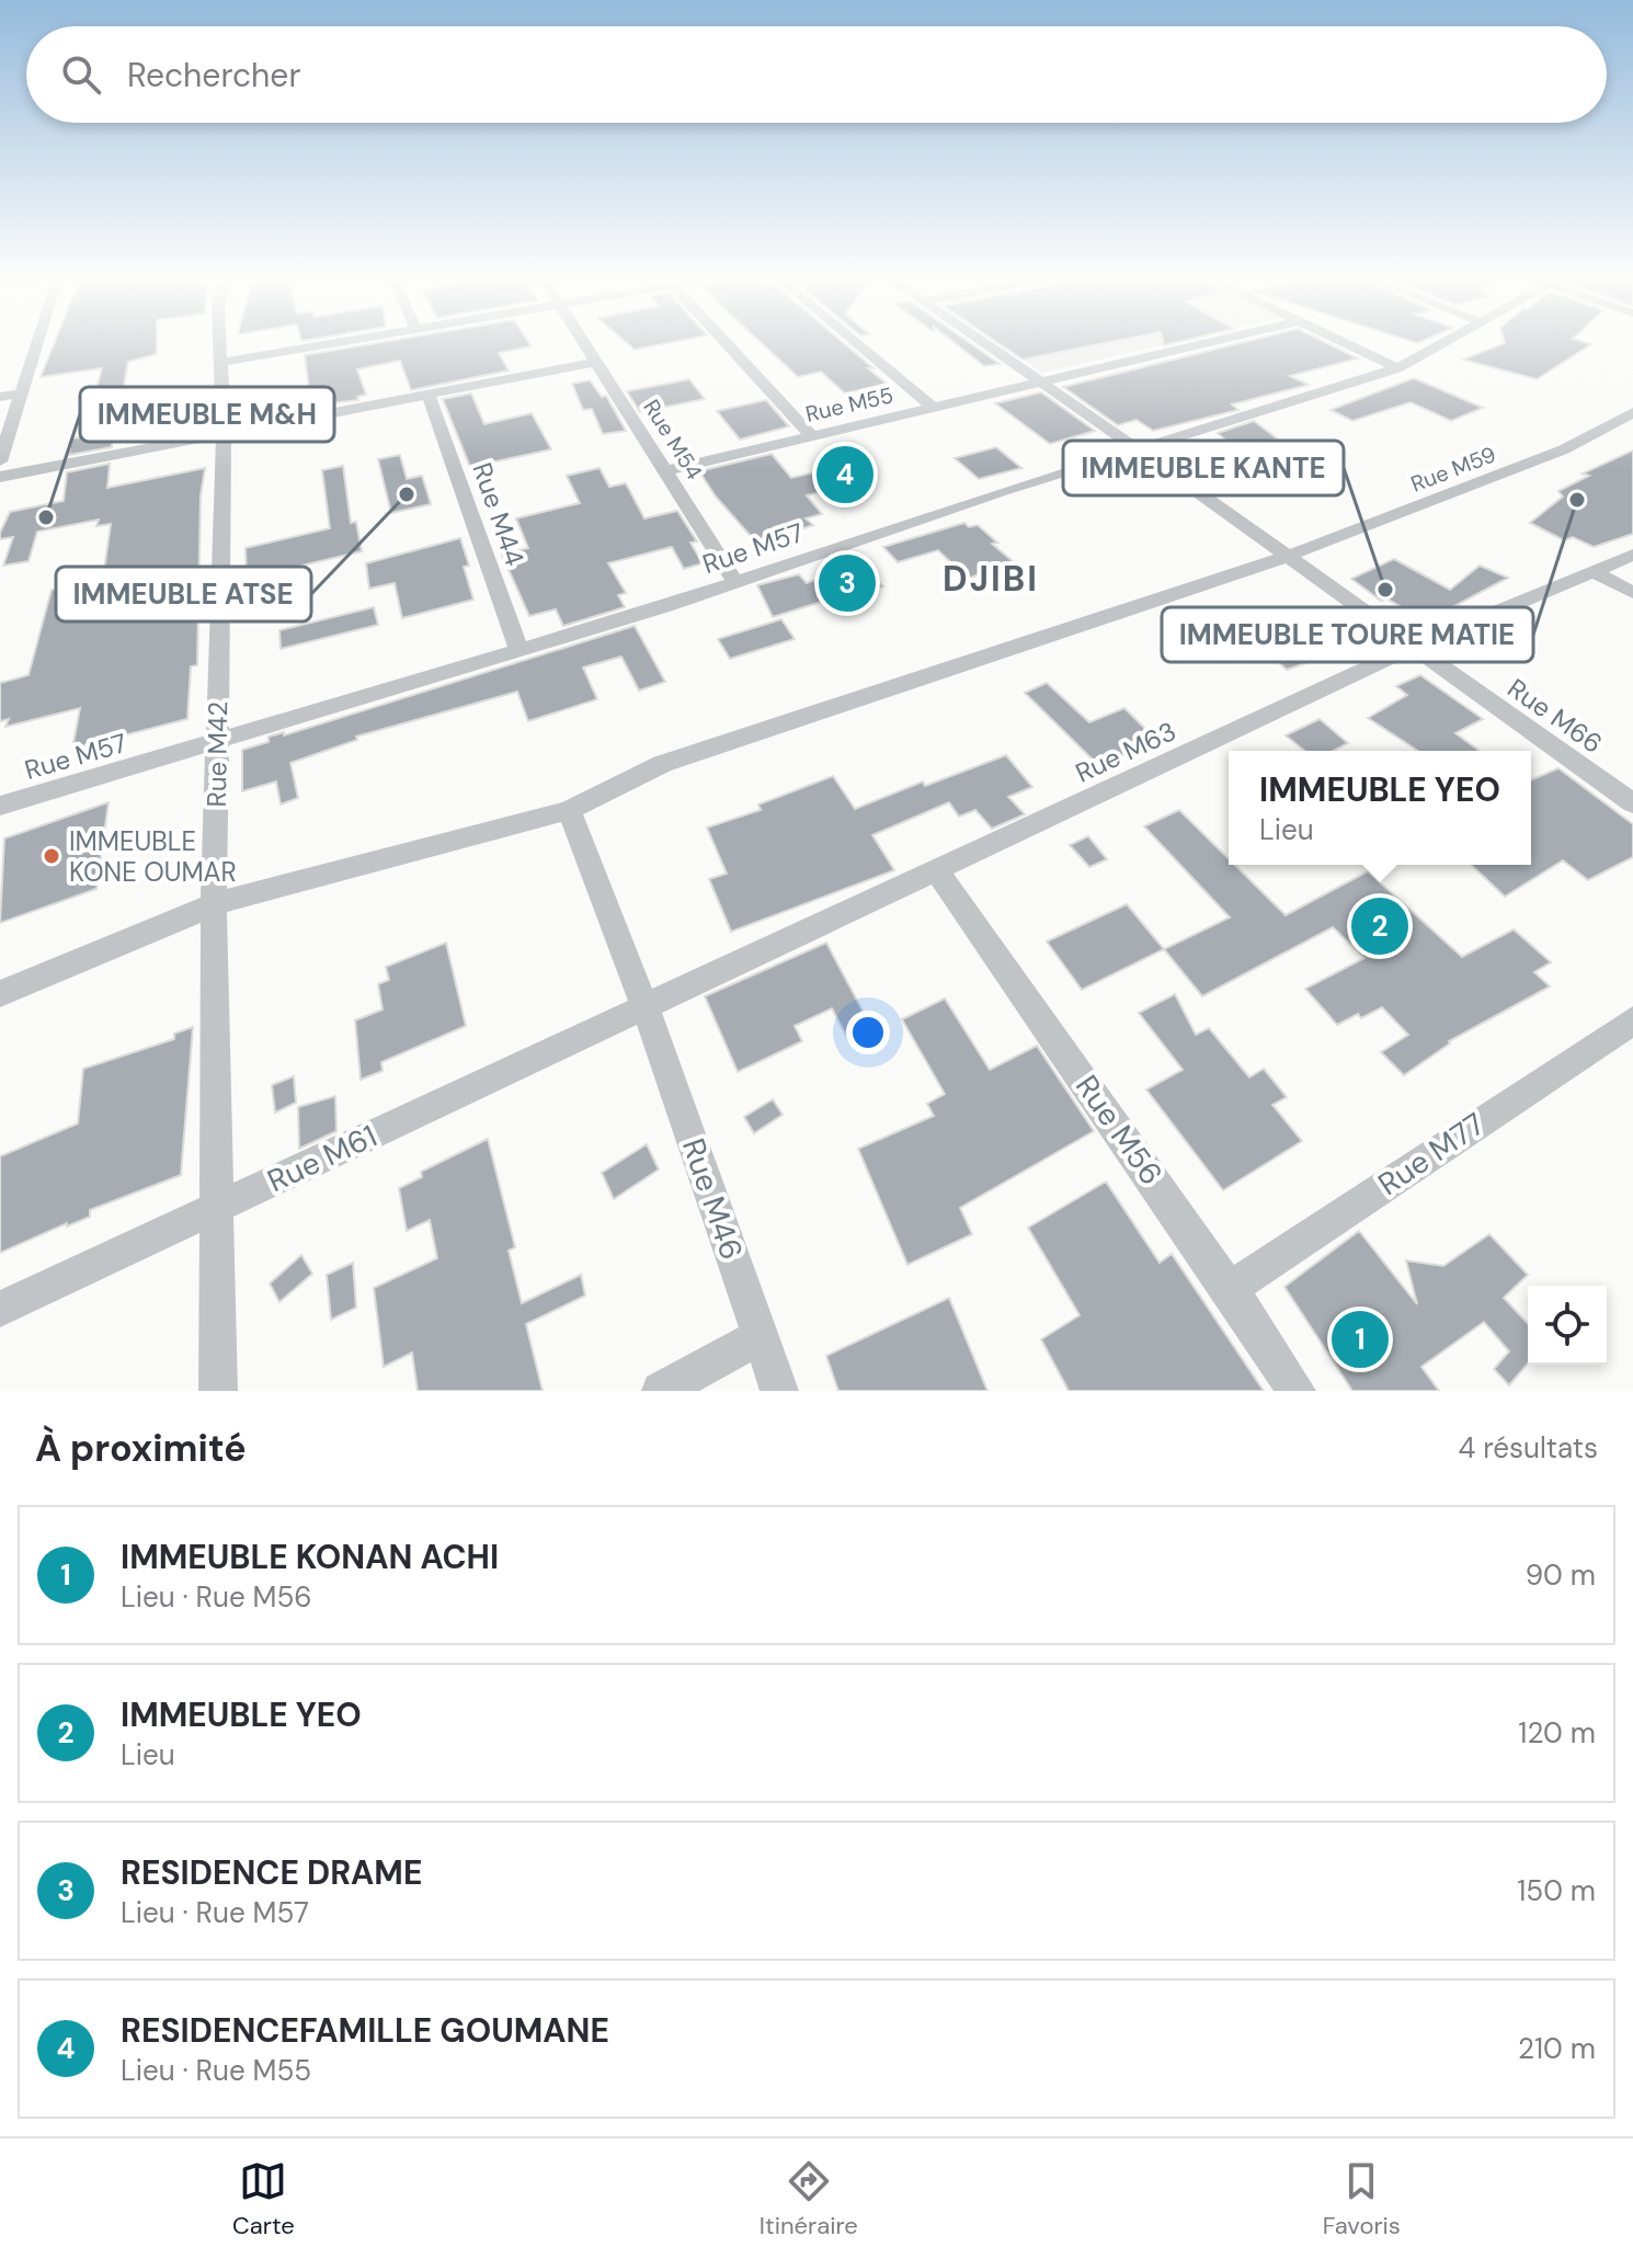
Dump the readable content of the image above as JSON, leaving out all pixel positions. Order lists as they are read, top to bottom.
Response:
{
  "streets": {
    "street": [
      "Rue M55",
      "Rue M54",
      "Rue M59",
      "Rue M44",
      "Rue M57",
      "Rue M66",
      "Rue M63",
      "Rue M42",
      "Rue M56",
      "Rue M77",
      "Rue M61",
      "Rue M46"
    ]
  },
  "crossings": [
    ["Rue M55", "Rue M54"],
    ["Rue M55", "Rue M66"],
    ["Rue M54", "Rue M57"],
    ["Rue M59", "Rue M66"],
    ["Rue M59", "Rue M42"],
    ["Rue M59", "Rue M46"],
    ["Rue M44", "Rue M57"],
    ["Rue M57", "Rue M66"],
    ["Rue M57", "Rue M42"],
    ["Rue M66", "Rue M63"],
    ["Rue M63", "Rue M56"],
    ["Rue M63", "Rue M61"],
    ["Rue M63", "Rue M46"],
    ["Rue M42", "Rue M61"],
    ["Rue M56", "Rue M77"],
    ["Rue M61", "Rue M46"]
  ],
  "districts": ["DJIBI"],
  "places": [
    "IMMEUBLE ATSE",
    "IMMEUBLE TOURE MATIE",
    "IMMEUBLE M&H",
    "IMMEUBLE KANTE",
    "IMMEUBLE KONE OUMAR"
  ],
  "page": {
    "search": "Rechercher",
    "pins": [
      "4",
      "3",
      "2",
      "1"
    ],
    "popup": ["IMMEUBLE YEO", "Lieu"],
    "heading": ["À proximité", "4 résultats"],
    "list": [
      {
        "mark": "1",
        "name": "IMMEUBLE KONAN ACHI",
        "note": "Lieu · Rue M56",
        "value": "90 m"
      },
      {
        "mark": "2",
        "name": "IMMEUBLE YEO",
        "note": "Lieu",
        "value": "120 m"
      },
      {
        "mark": "3",
        "name": "RESIDENCE DRAME",
        "note": "Lieu · Rue M57",
        "value": "150 m"
      },
      {
        "mark": "4",
        "name": "RESIDENCEFAMILLE GOUMANE",
        "note": "Lieu · Rue M55",
        "value": "210 m"
      }
    ],
    "nav": ["Carte", "Itinéraire", "Favoris"]
  }
}
